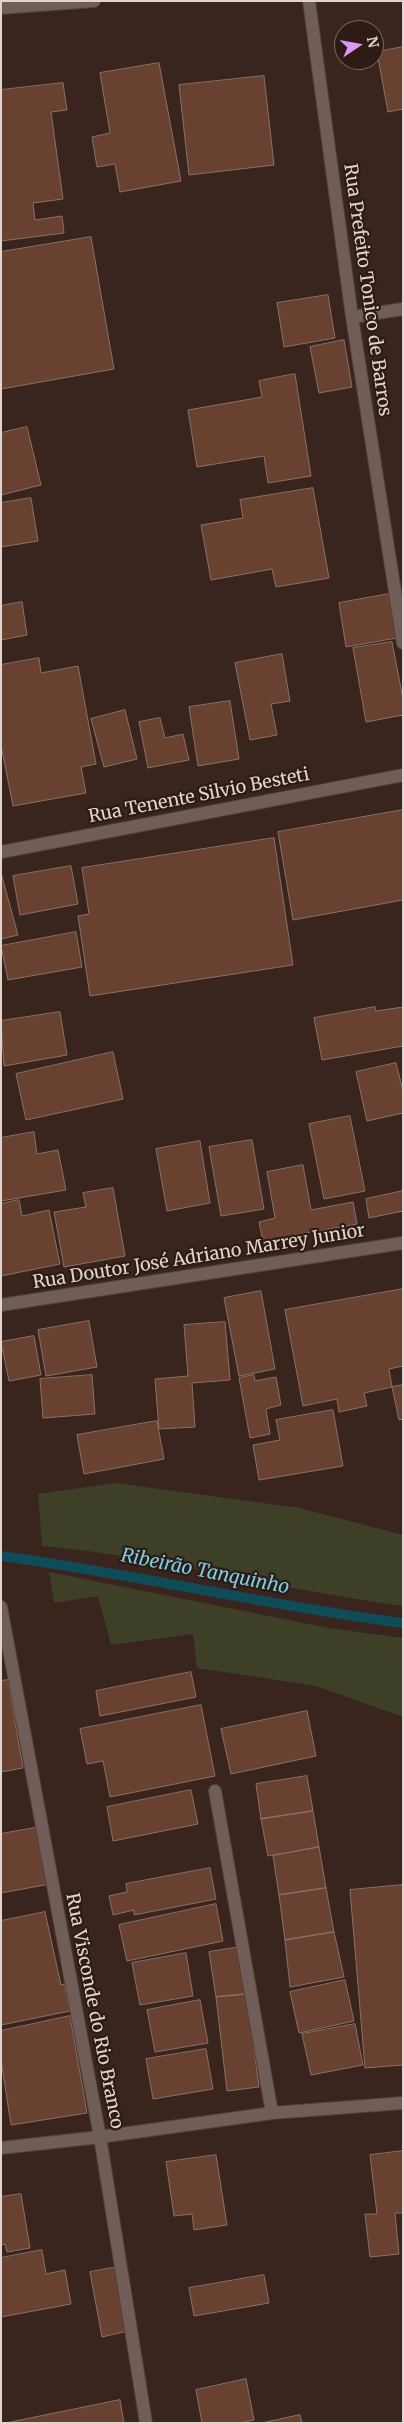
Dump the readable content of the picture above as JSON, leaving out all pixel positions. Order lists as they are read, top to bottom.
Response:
{
  "streets": {
    "street": [
      "Rua Prefeito Tonico de Barros",
      "Rua Tenente Silvio Besteti",
      "Rua Doutor José Adriano Marrey Junior",
      "Rua Visconde do Rio Branco"
    ]
  },
  "water": ["Ribeirão Tanquinho"],
  "north": "right"
}
